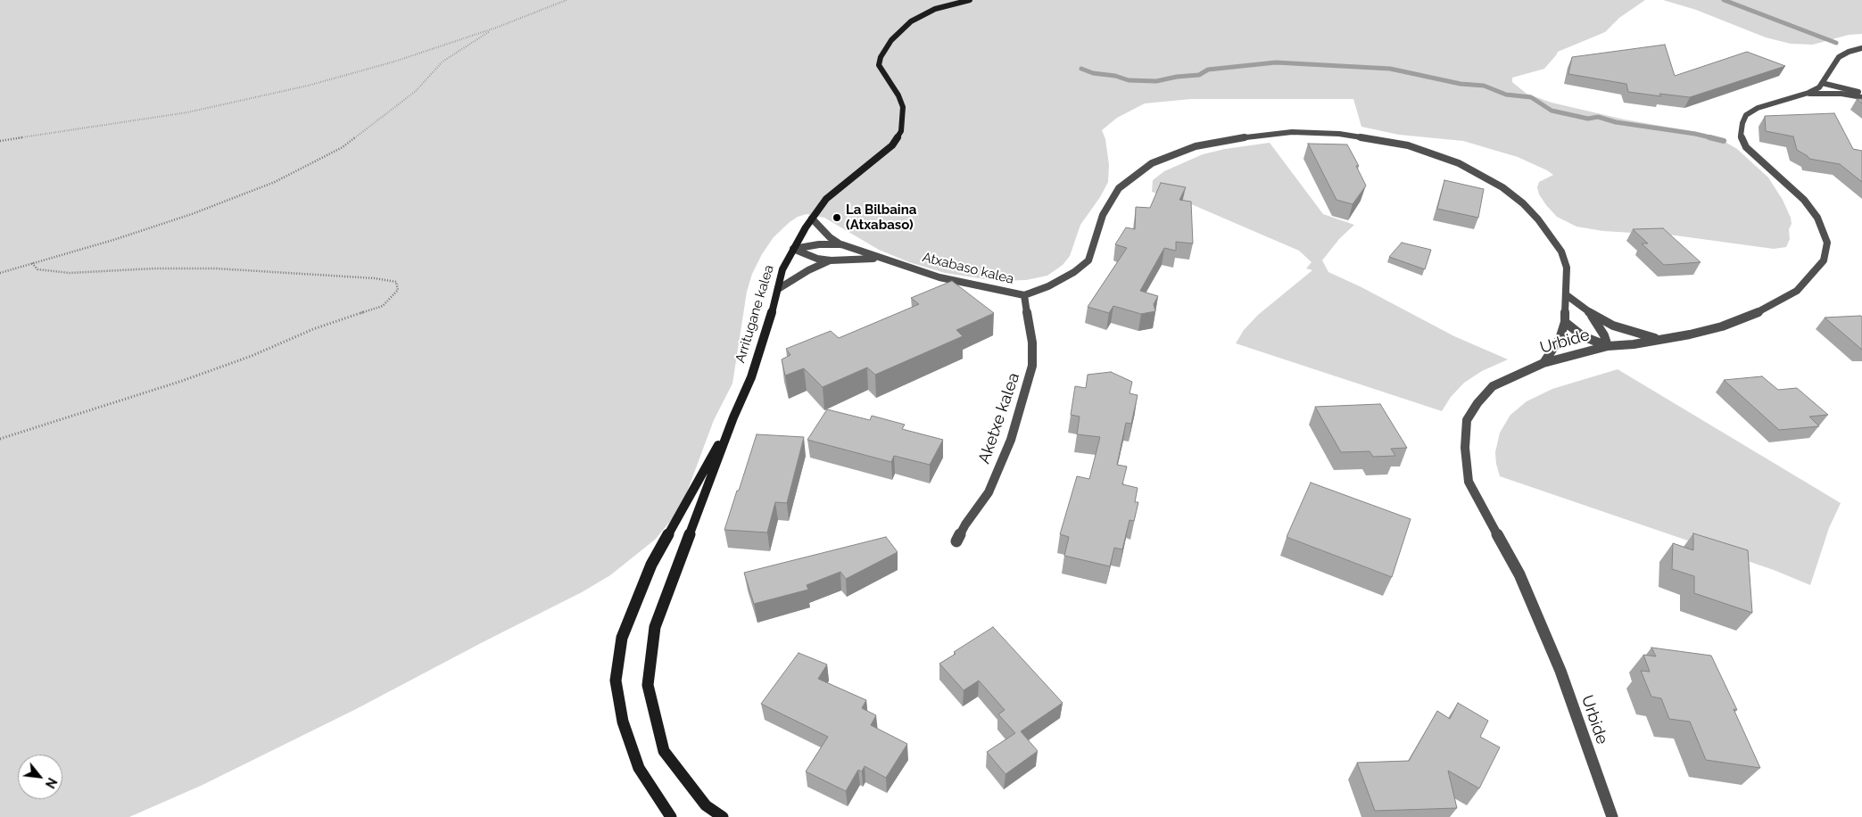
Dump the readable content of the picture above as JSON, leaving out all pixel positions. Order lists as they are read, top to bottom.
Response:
{
  "streets": {
    "street": [
      "Atxabaso kalea",
      "Arritugane kalea",
      "Urbide",
      "Aketxe kalea"
    ]
  },
  "crossings": [
    ["Atxabaso kalea", "Arritugane kalea"],
    ["Atxabaso kalea", "Urbide"],
    ["Atxabaso kalea", "Aketxe kalea"]
  ],
  "places": ["La Bilbaina (Atxabaso)"],
  "north": "bottom right"
}
